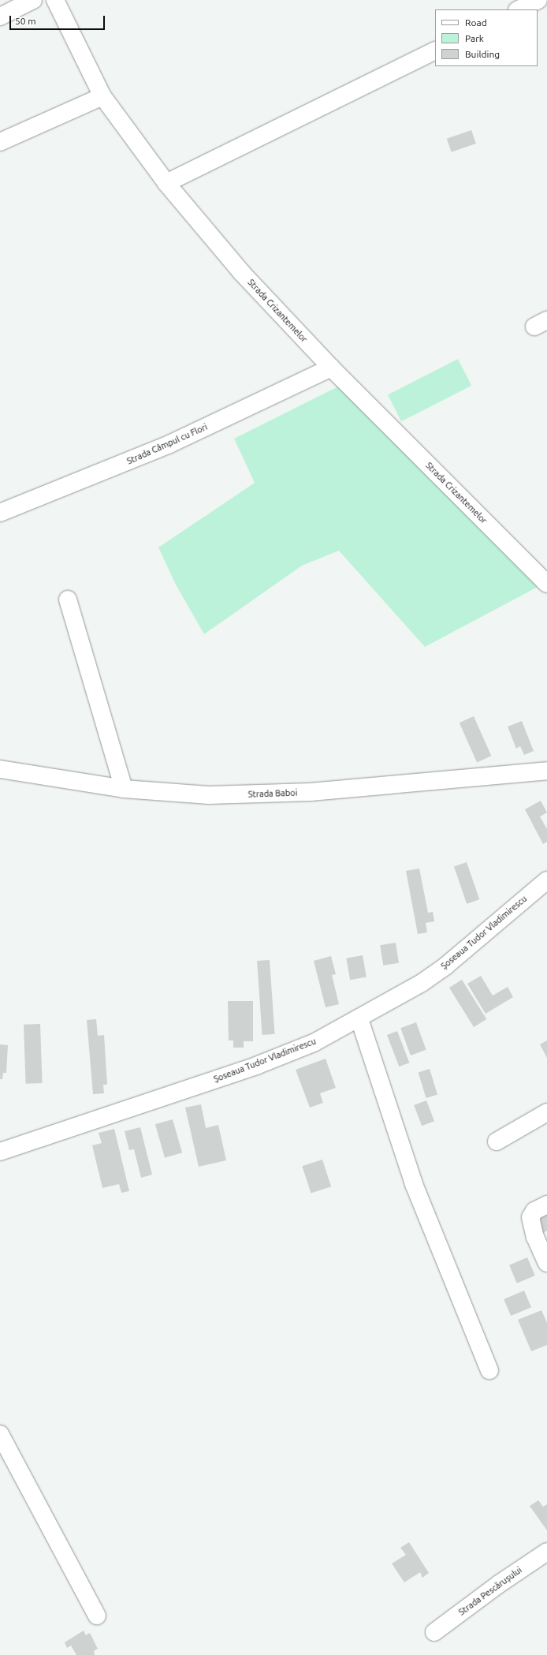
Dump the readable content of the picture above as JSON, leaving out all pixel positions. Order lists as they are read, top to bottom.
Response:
{
  "streets": {
    "street": [
      "Strada Crizantemelor",
      "Strada Câmpul cu Flori",
      "Strada Baboi",
      "Șoseaua Tudor Vladimirescu",
      "Strada Pescărușului"
    ]
  },
  "crossings": [
    ["Strada Crizantemelor", "Strada Câmpul cu Flori"]
  ],
  "legend": ["Road", "Park", "Building"],
  "scale_bar": "50 m"
}
